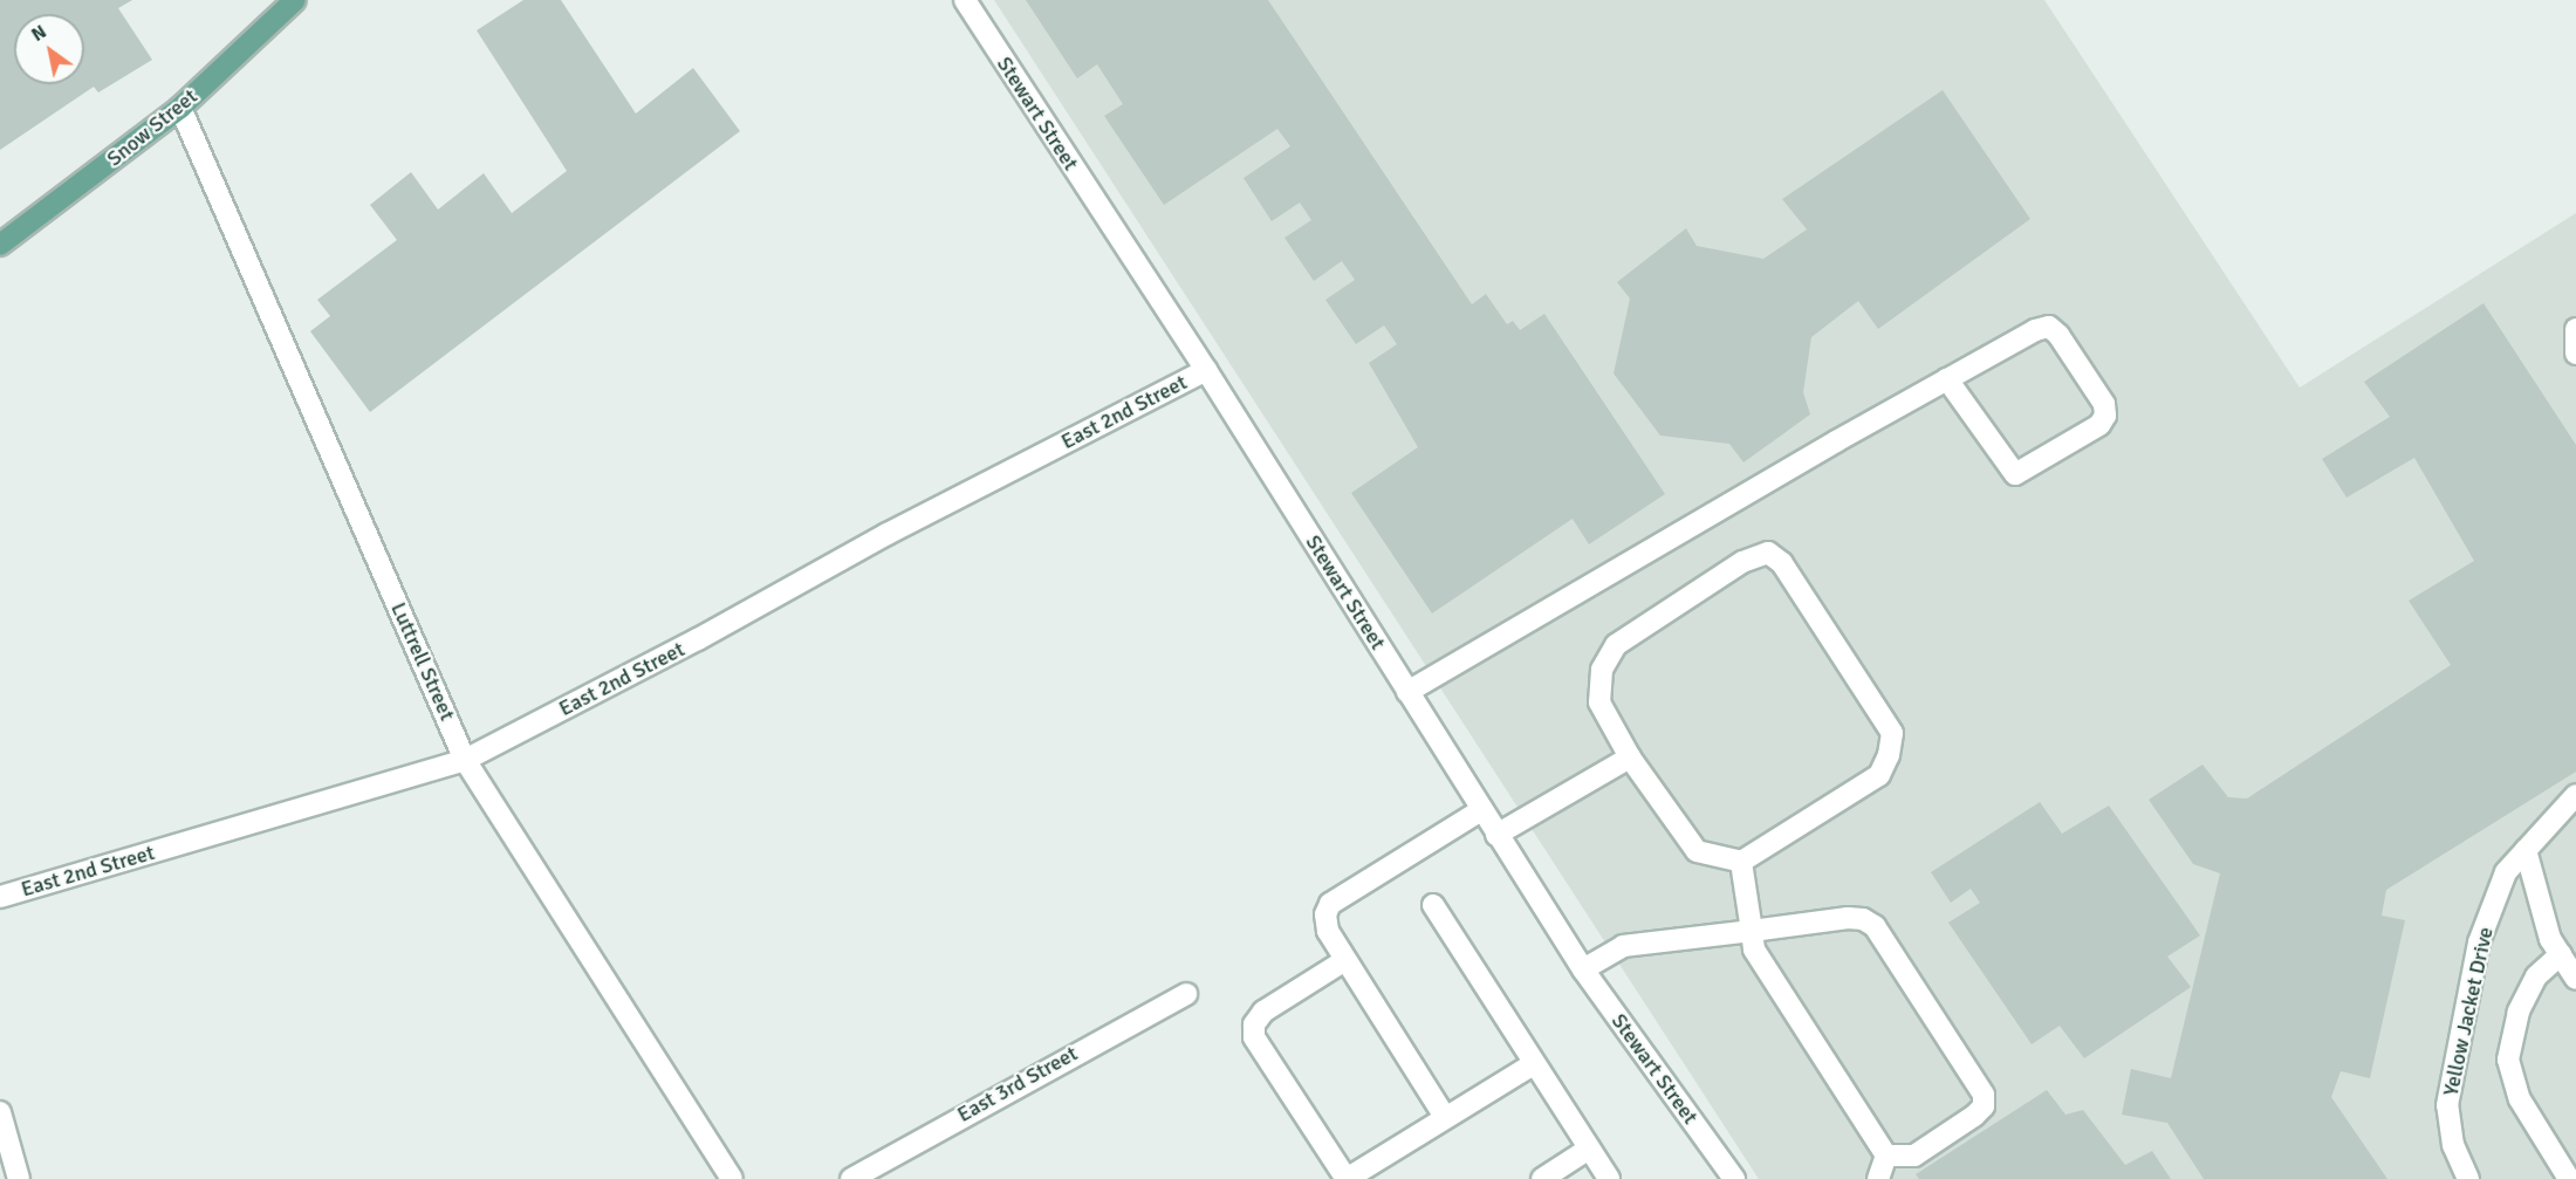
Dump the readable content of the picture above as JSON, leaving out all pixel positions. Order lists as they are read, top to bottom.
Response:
{
  "streets": {
    "main road": ["Snow Street"],
    "street": [
      "Stewart Street",
      "East 2nd Street",
      "Luttrell Street",
      "Yellow Jacket Drive",
      "East 3rd Street"
    ]
  },
  "crossings": [
    ["Stewart Street", "East 2nd Street"],
    ["Snow Street", "Luttrell Street"],
    ["East 2nd Street", "Luttrell Street"]
  ],
  "north": "top left"
}
